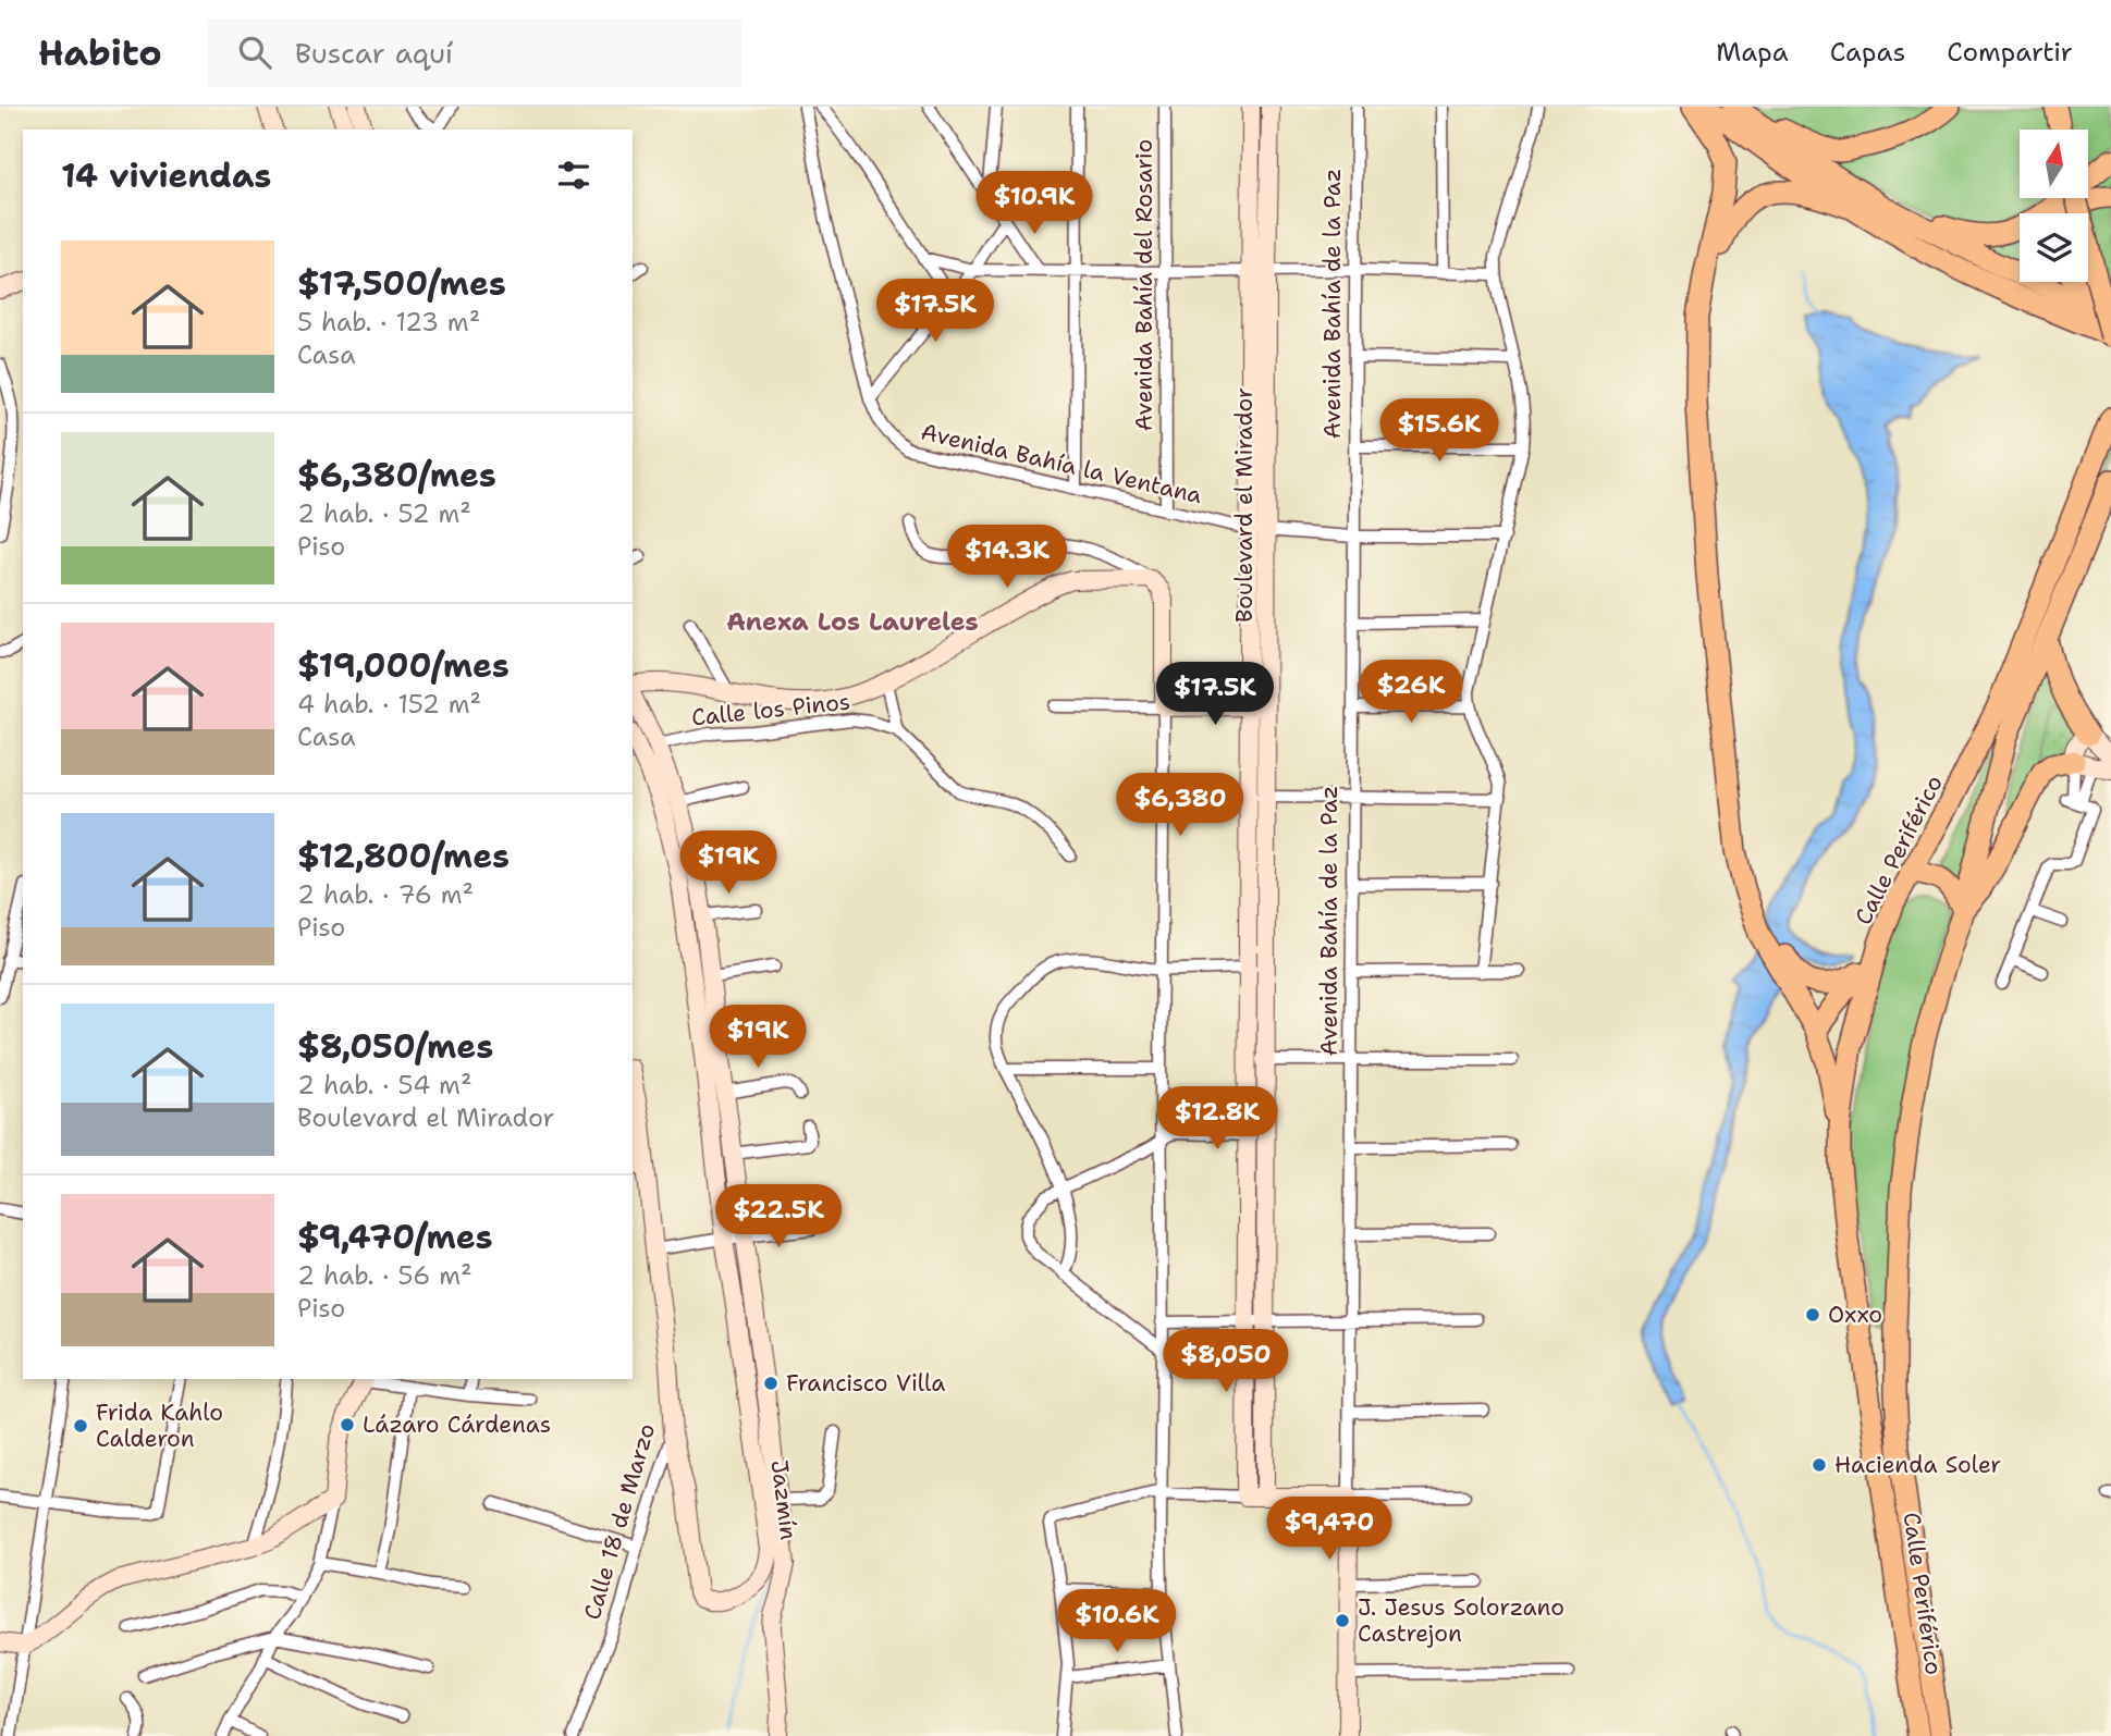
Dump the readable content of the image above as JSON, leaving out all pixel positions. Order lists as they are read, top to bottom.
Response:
{
  "streets": {
    "highway": ["Calle Periférico"],
    "main road": [
      "Avenida Bahía de la Paz",
      "Boulevard el Mirador",
      "Jazmín",
      "Calle 18 de Marzo"
    ],
    "street": ["Avenida Bahía del Rosario", "Avenida Bahía la Ventana", "Calle los Pinos"]
  },
  "crossings": [
    ["Avenida Bahía del Rosario", "Avenida Bahía la Ventana"],
    ["Avenida Bahía de la Paz", "Avenida Bahía la Ventana"],
    ["Avenida Bahía la Ventana", "Boulevard el Mirador"],
    ["Jazmín", "Calle 18 de Marzo"]
  ],
  "districts": ["Anexa Los Laureles"],
  "places": [
    "Oxxo",
    "Francisco Villa",
    "Lázaro Cárdenas",
    "Frida Kahlo Calderon",
    "Hacienda Soler",
    "J. Jesus Solorzano Castrejon"
  ],
  "north": "top",
  "page": {
    "header": "Habito",
    "search": "Buscar aquí",
    "nav": ["Mapa", "Capas", "Compartir"],
    "heading": "14 viviendas",
    "price": [
      "$10.9K",
      "$17.5K",
      "$15.6K",
      "$14.3K",
      "$26K",
      "$17.5K",
      "$6,380",
      "$19K",
      "$19K",
      "$12.8K",
      "$22.5K",
      "$8,050",
      "$9,470",
      "$10.6K"
    ],
    "list": [
      {
        "name": "$17,500/mes",
        "note": "5 hab. · 123 m² · Casa"
      },
      {
        "name": "$6,380/mes",
        "note": "2 hab. · 52 m² · Piso"
      },
      {
        "name": "$19,000/mes",
        "note": "4 hab. · 152 m² · Casa"
      },
      {
        "name": "$12,800/mes",
        "note": "2 hab. · 76 m² · Piso"
      },
      {
        "name": "$8,050/mes",
        "note": "2 hab. · 54 m² · Boulevard el Mirador"
      },
      {
        "name": "$9,470/mes",
        "note": "2 hab. · 56 m² · Piso"
      }
    ]
  }
}
